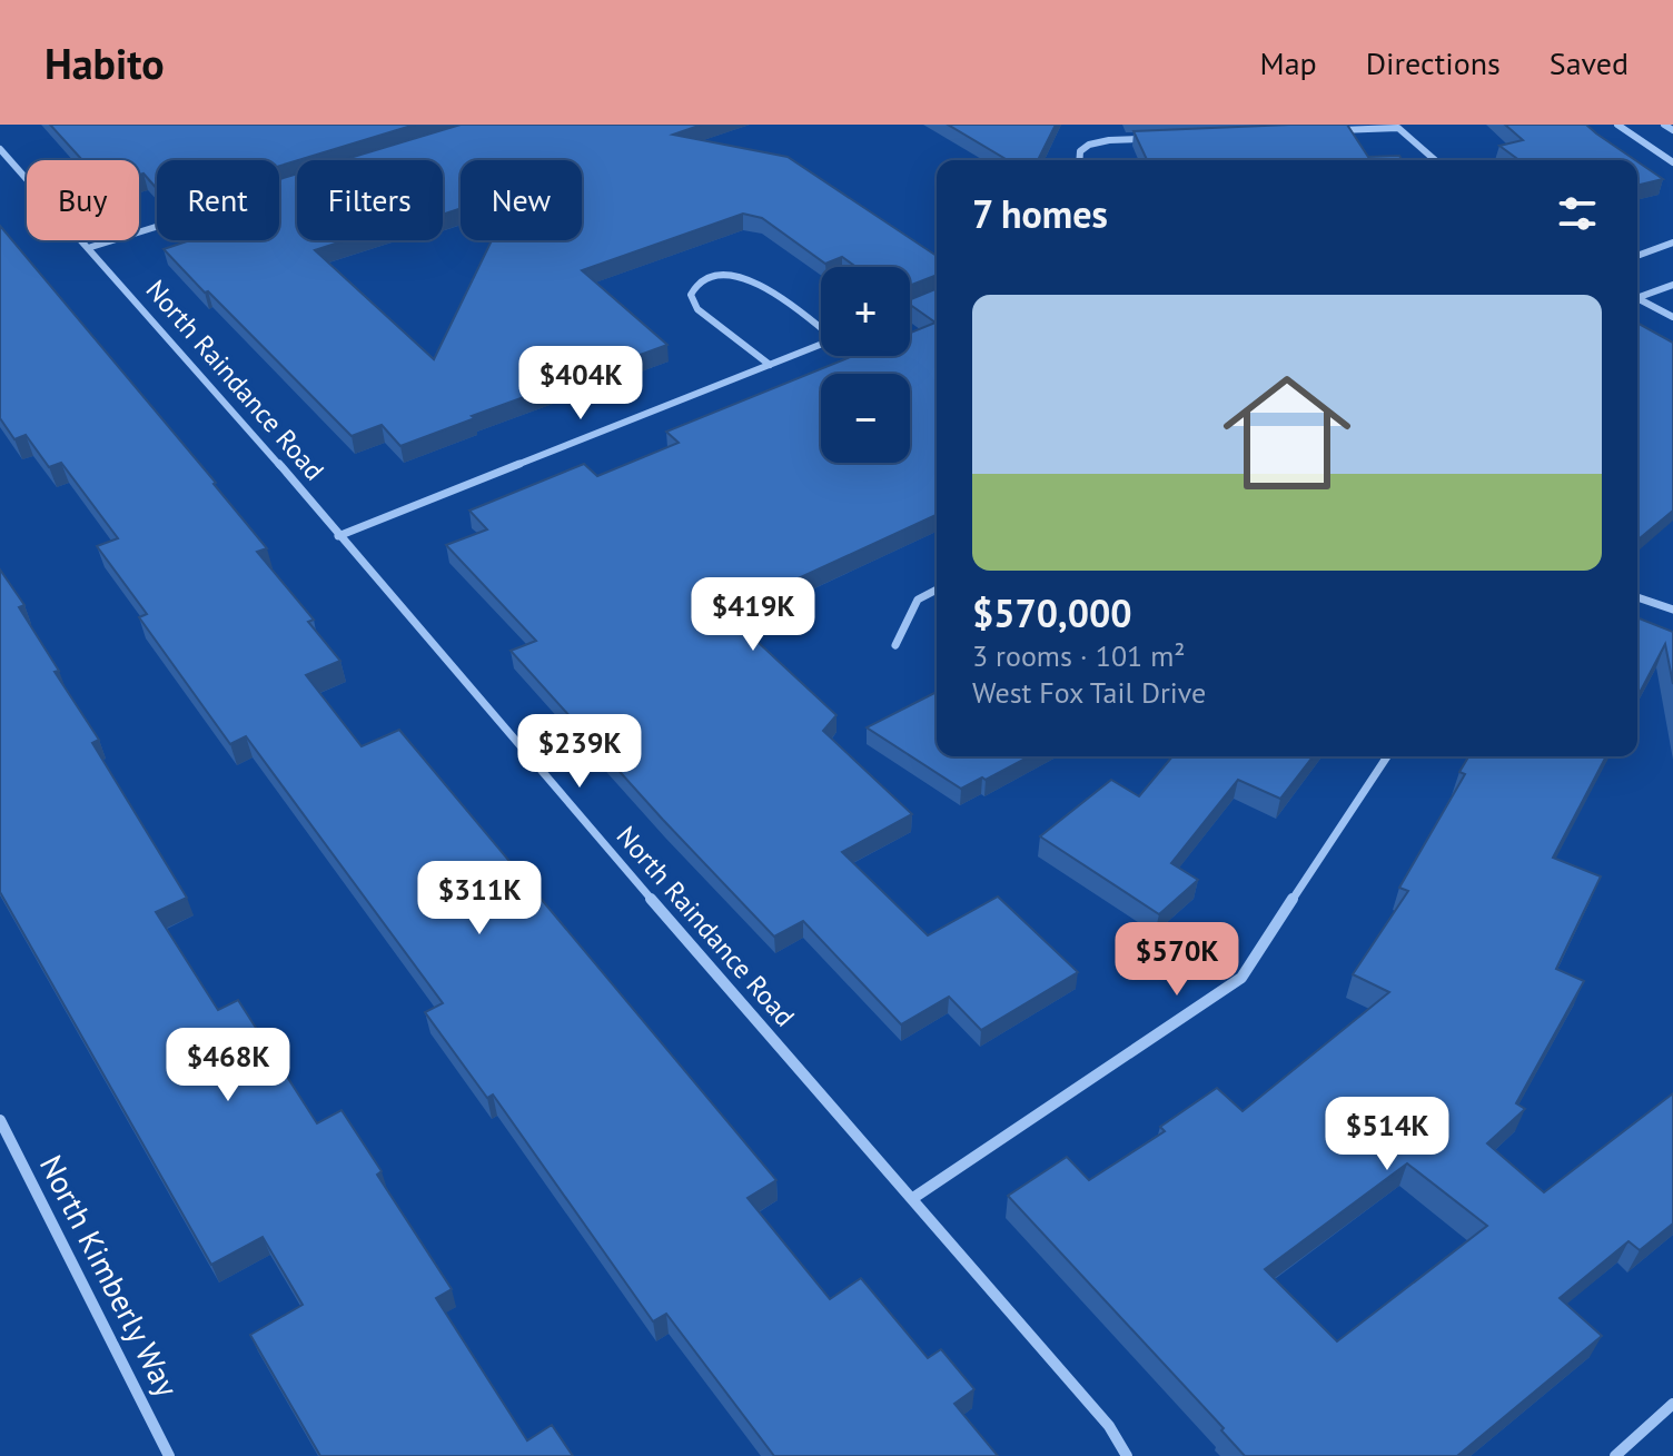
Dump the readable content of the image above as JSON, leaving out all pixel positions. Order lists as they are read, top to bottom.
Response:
{
  "streets": {
    "street": ["North Raindance Road", "North Kimberly Way"]
  },
  "page": {
    "header": "Habito",
    "nav": ["Map", "Directions", "Saved"],
    "chip": [
      "Buy",
      "Rent",
      "Filters",
      "New"
    ],
    "heading": "7 homes",
    "map_buttons": ["+", "−"],
    "list": [
      {
        "name": "$570,000",
        "note": "3 rooms · 101 m² · West Fox Tail Drive"
      }
    ],
    "price": [
      "$404K",
      "$419K",
      "$239K",
      "$311K",
      "$570K",
      "$468K",
      "$514K"
    ]
  }
}
